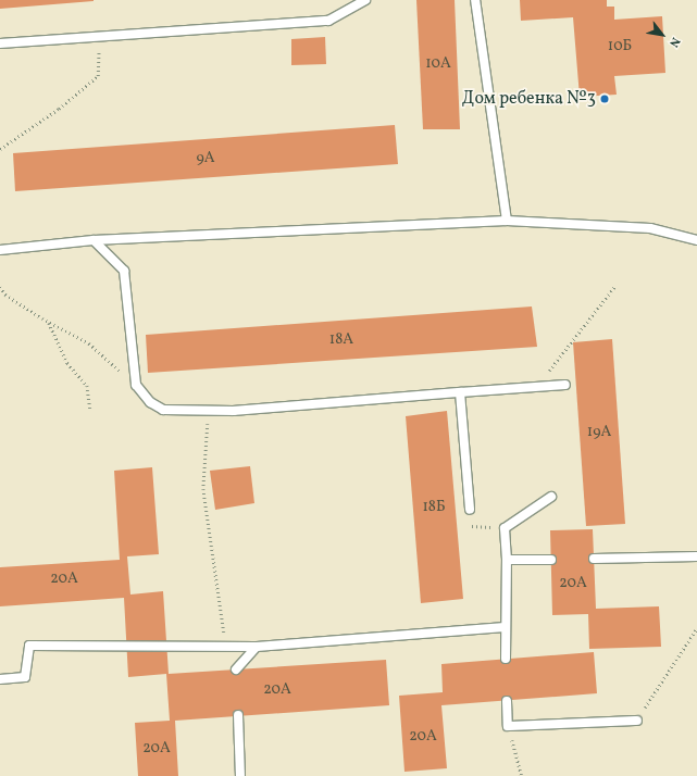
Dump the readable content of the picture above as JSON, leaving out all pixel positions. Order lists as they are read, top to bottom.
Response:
{
  "places": ["Дом ребенка №3"],
  "house_numbers": [
    "10Б",
    "10А",
    "9А",
    "18А",
    "19А",
    "18Б",
    "20А",
    "20А",
    "20А",
    "20А",
    "20А"
  ],
  "north": "bottom right"
}
